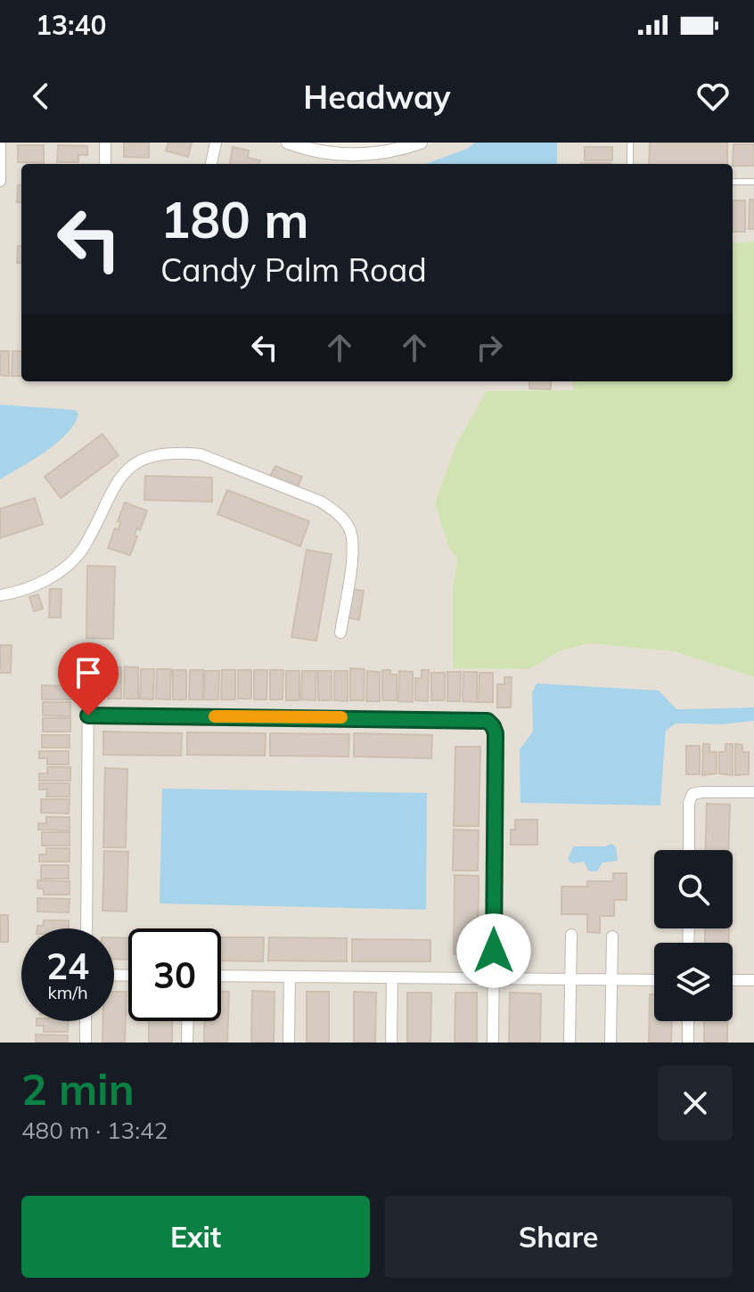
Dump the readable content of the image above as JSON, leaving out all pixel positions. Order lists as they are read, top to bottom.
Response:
{
  "page": {
    "status": "13:40",
    "header": "Headway",
    "turn": ["180 m", "Candy Palm Road"],
    "speed": "24 km/h",
    "limit": "30",
    "heading": ["2 min", "480 m · 13:42"],
    "buttons": ["Exit", "Share"]
  }
}
